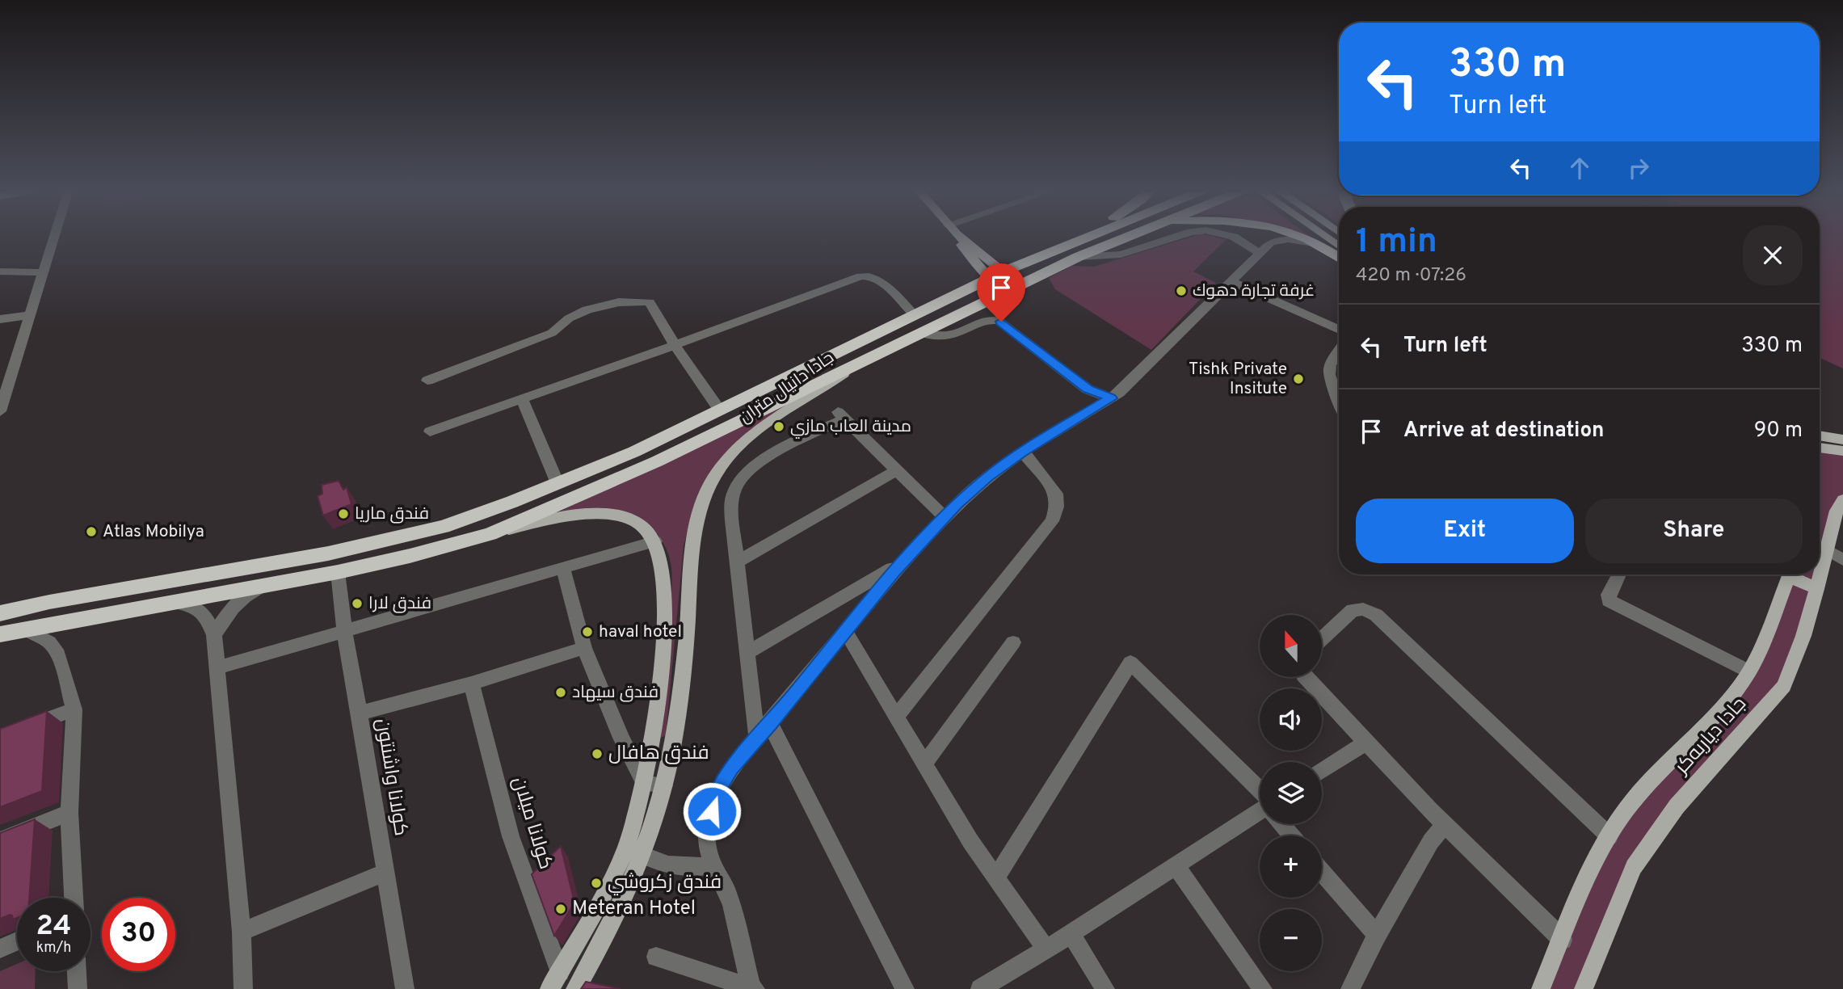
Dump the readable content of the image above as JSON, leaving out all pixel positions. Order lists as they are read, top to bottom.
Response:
{
  "streets": {
    "main road": ["جادا دانيال متران", "جادا دیاربه‌كر"],
    "street": ["كولانا واشنتون", "كولانا ميلان"]
  },
  "places": [
    "غرفة تجارة دهوك",
    "Tishk Private Insitute",
    "مدينة العاب مازي",
    "فندق ماريا",
    "Atlas Mobilya",
    "فندق لارا",
    "haval hotel",
    "فندق سيهاد",
    "فندق هافال",
    "فندق زكروشي",
    "Meteran Hotel"
  ],
  "north": "top",
  "page": {
    "turn": ["330 m", "Turn left"],
    "heading": ["1 min", "420 m · 07:26"],
    "list": [
      {
        "name": "Turn left",
        "value": "330 m"
      },
      {
        "name": "Arrive at destination",
        "value": "90 m"
      }
    ],
    "buttons": ["Exit", "Share"],
    "map_buttons": ["+", "−"],
    "speed": "24 km/h",
    "limit": "30"
  }
}
